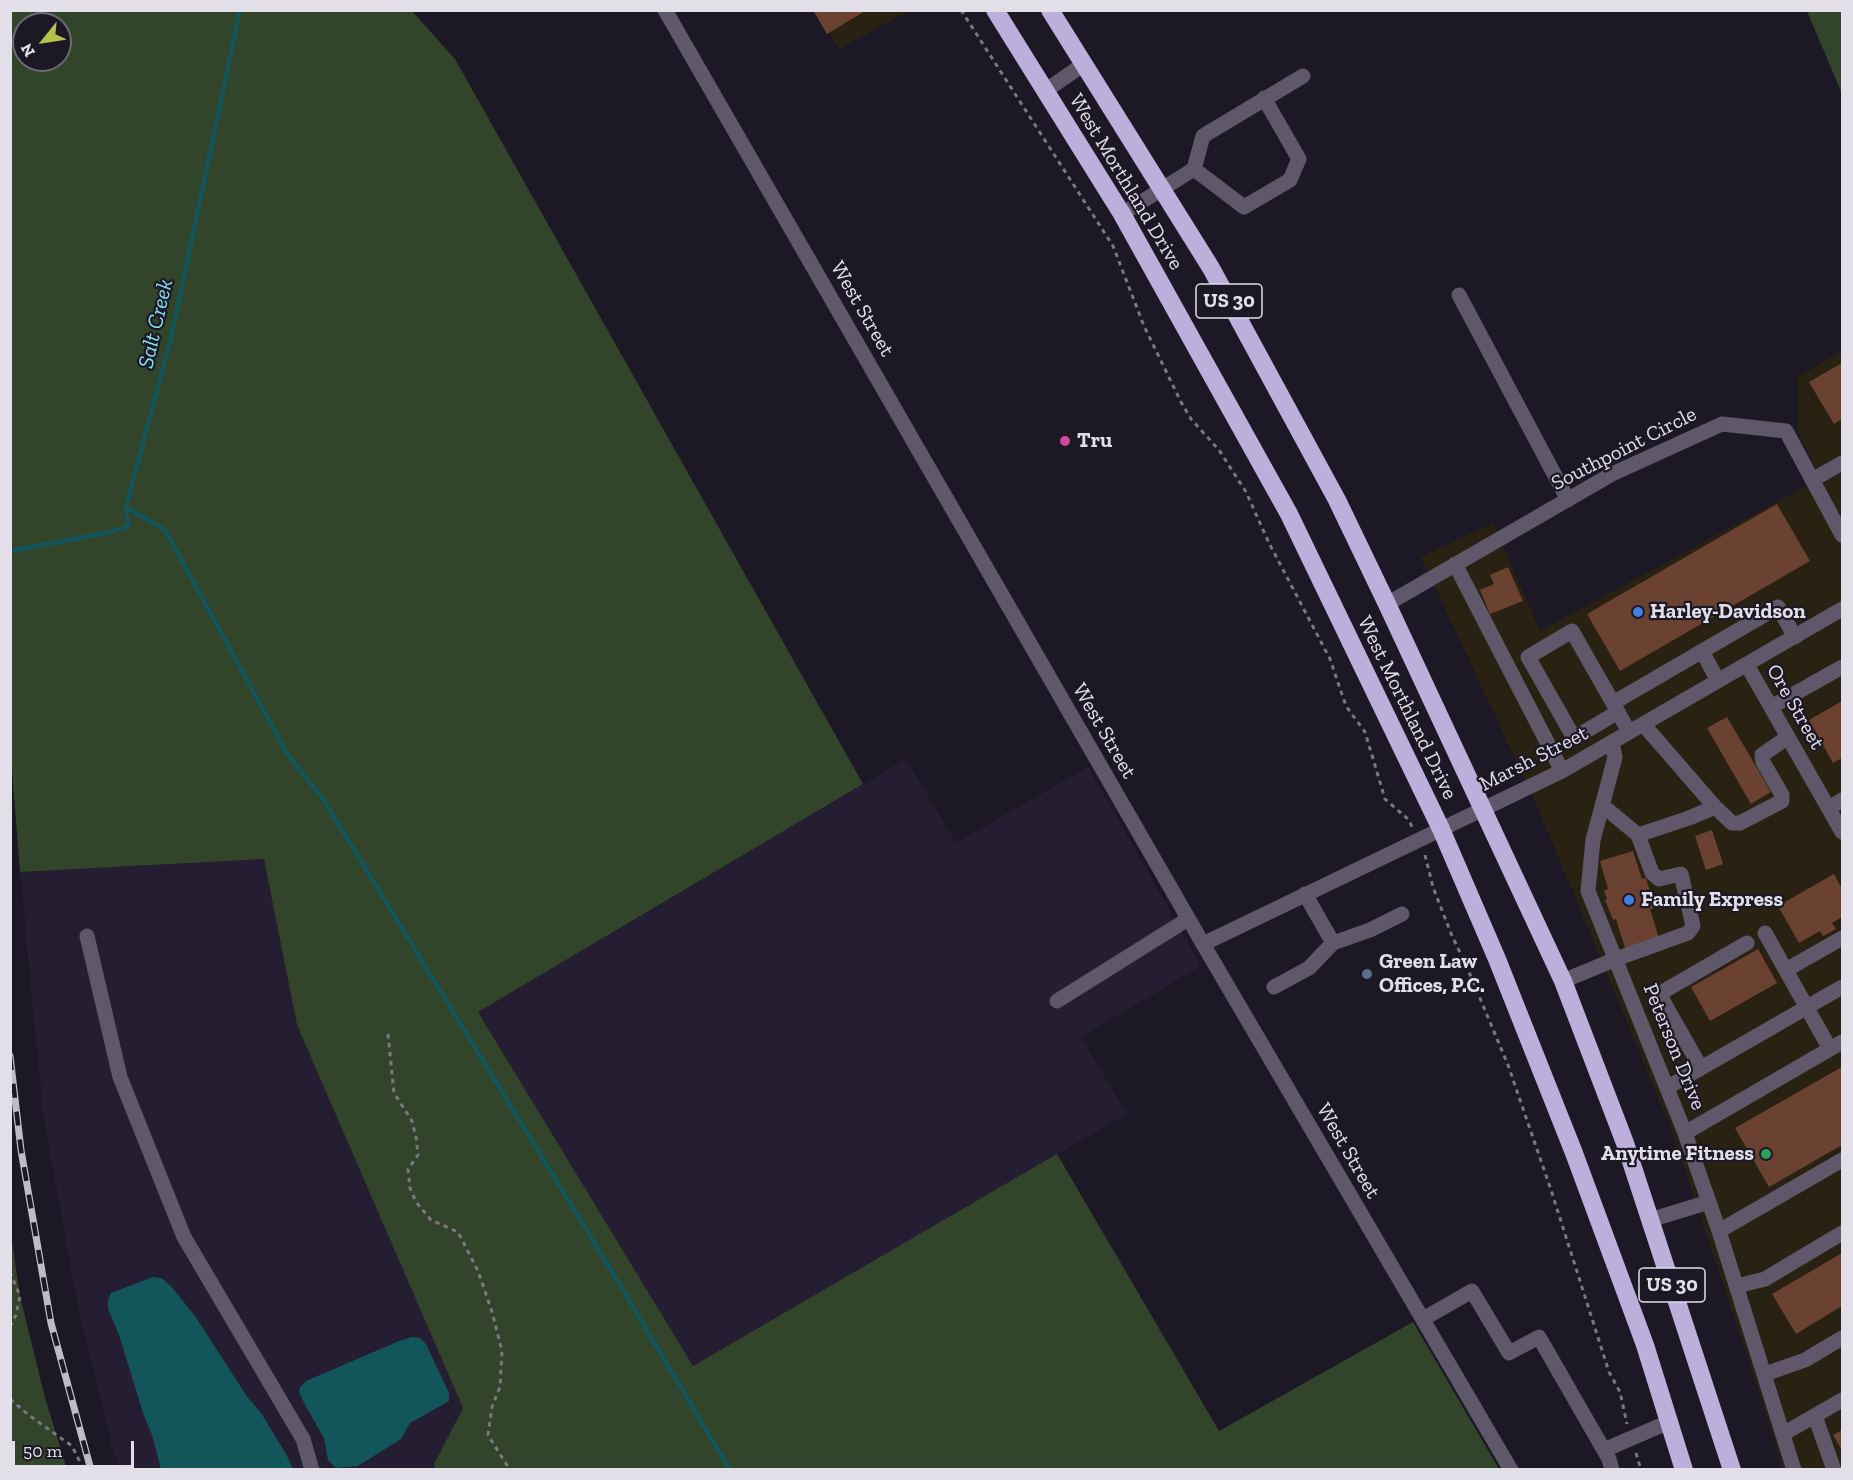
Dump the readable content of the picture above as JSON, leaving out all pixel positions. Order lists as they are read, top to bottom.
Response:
{
  "streets": {
    "highway": ["West Morthland Drive", "US 30"],
    "street": [
      "West Street",
      "Southpoint Circle",
      "Ore Street",
      "Marsh Street",
      "Peterson Drive"
    ]
  },
  "crossings": [
    ["West Morthland Drive", "Southpoint Circle"],
    ["West Morthland Drive", "Marsh Street"],
    ["West Street", "Marsh Street"],
    ["Ore Street", "Marsh Street"],
    ["Marsh Street", "Peterson Drive"]
  ],
  "water": ["Salt Creek"],
  "places": [
    "Tru",
    "Harley-Davidson",
    "Family Express",
    "Green Law Offices, P.C.",
    "Anytime Fitness"
  ],
  "scale_bar": "50 m",
  "north": "bottom left"
}
